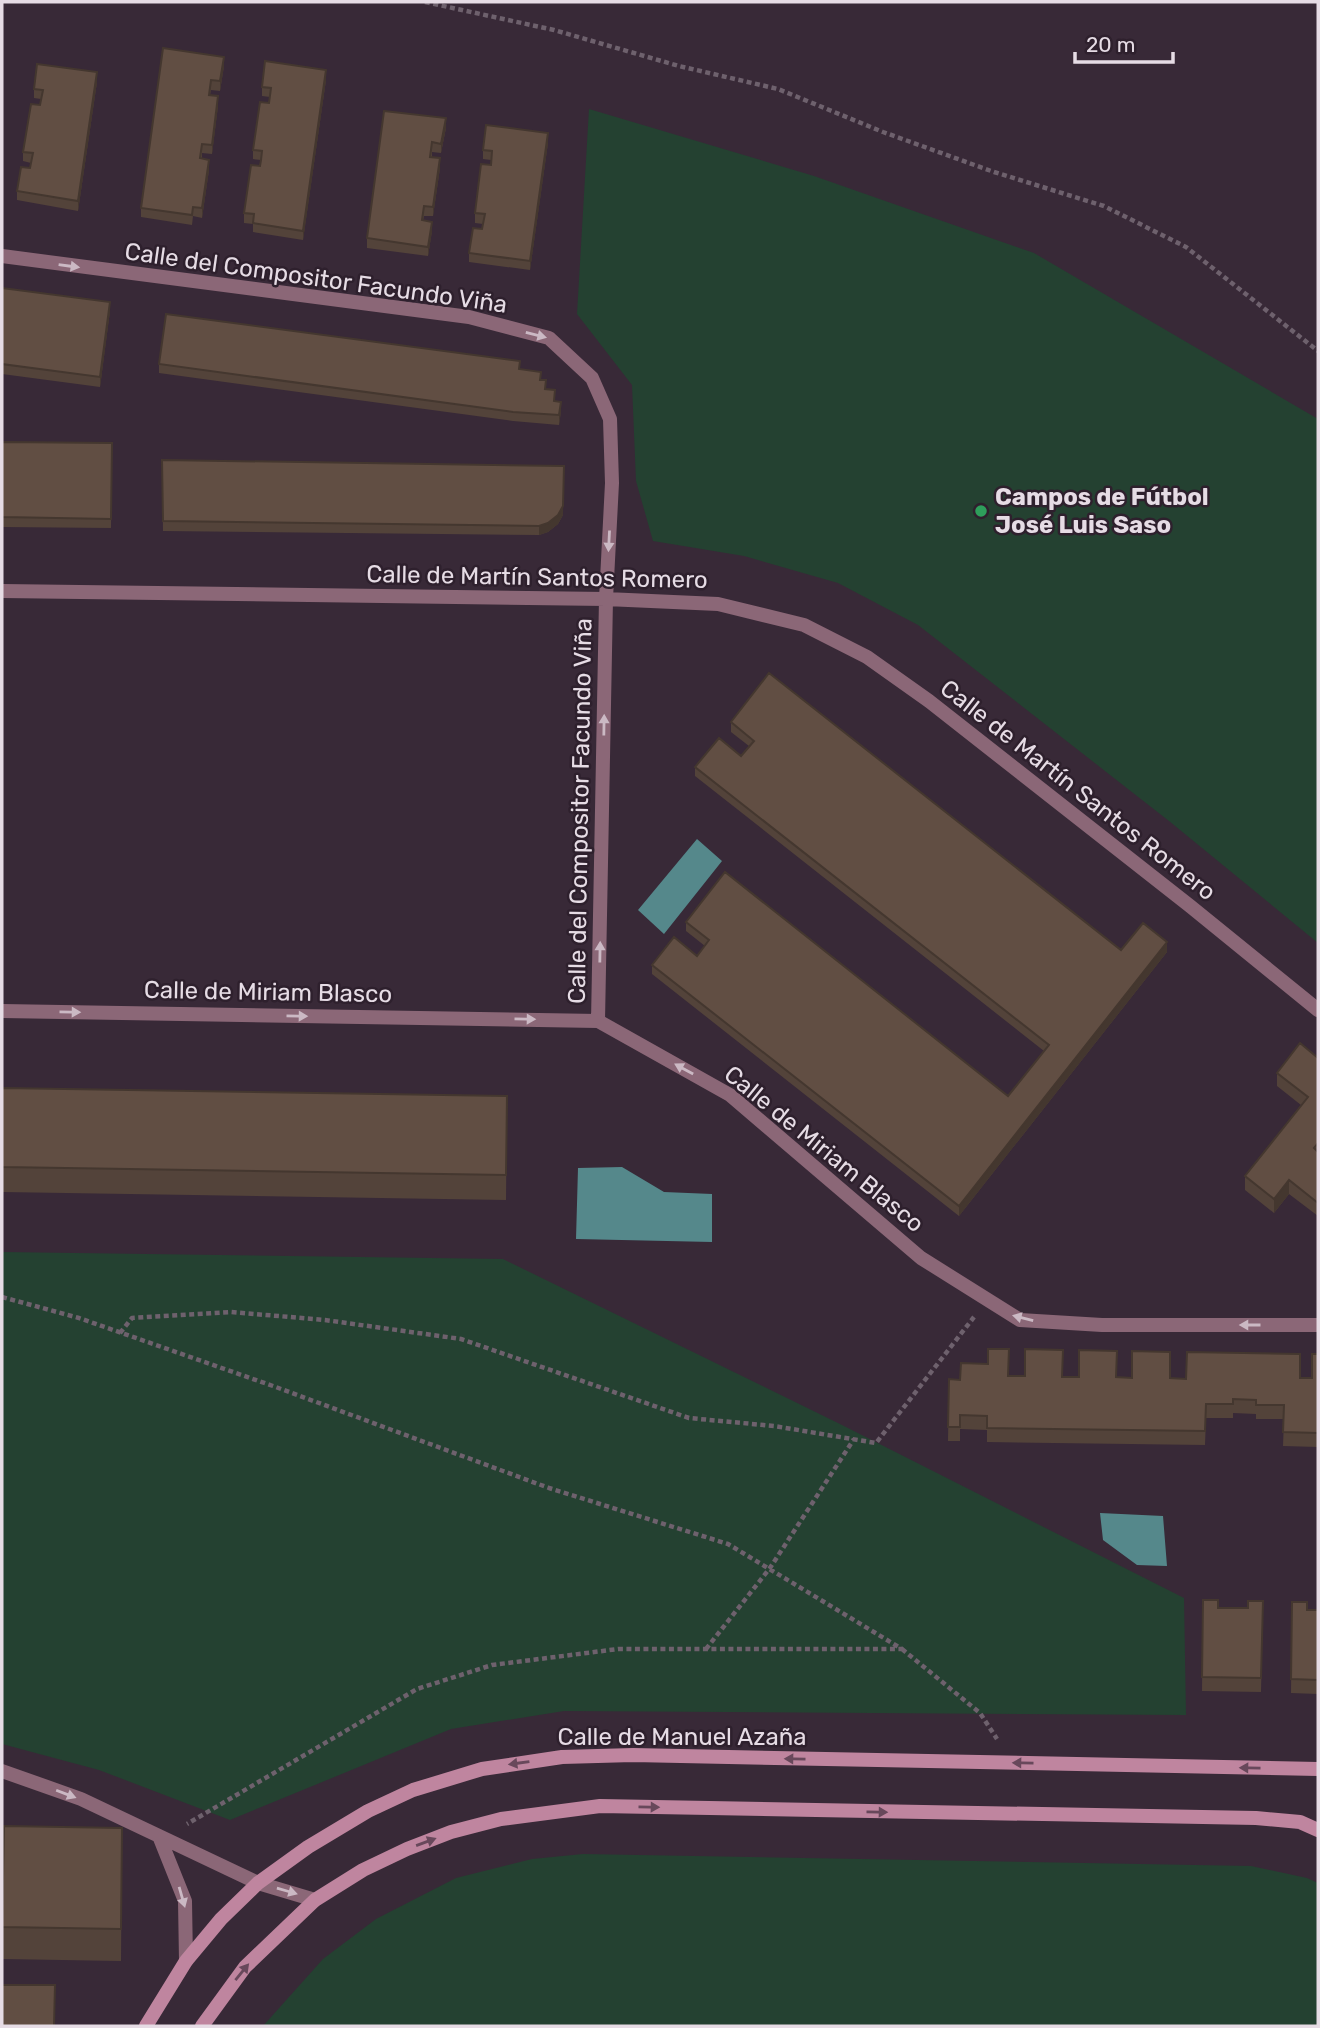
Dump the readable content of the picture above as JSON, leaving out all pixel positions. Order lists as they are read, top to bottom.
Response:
{
  "streets": {
    "street": [
      "Calle del Compositor Facundo Viña",
      "Calle de Martín Santos Romero",
      "Calle de Miriam Blasco",
      "Calle de Manuel Azaña"
    ]
  },
  "crossings": [
    ["Calle del Compositor Facundo Viña", "Calle de Martín Santos Romero"],
    ["Calle del Compositor Facundo Viña", "Calle de Miriam Blasco"]
  ],
  "places": ["Campos de Fútbol José Luis Saso"],
  "scale_bar": "20 m"
}
